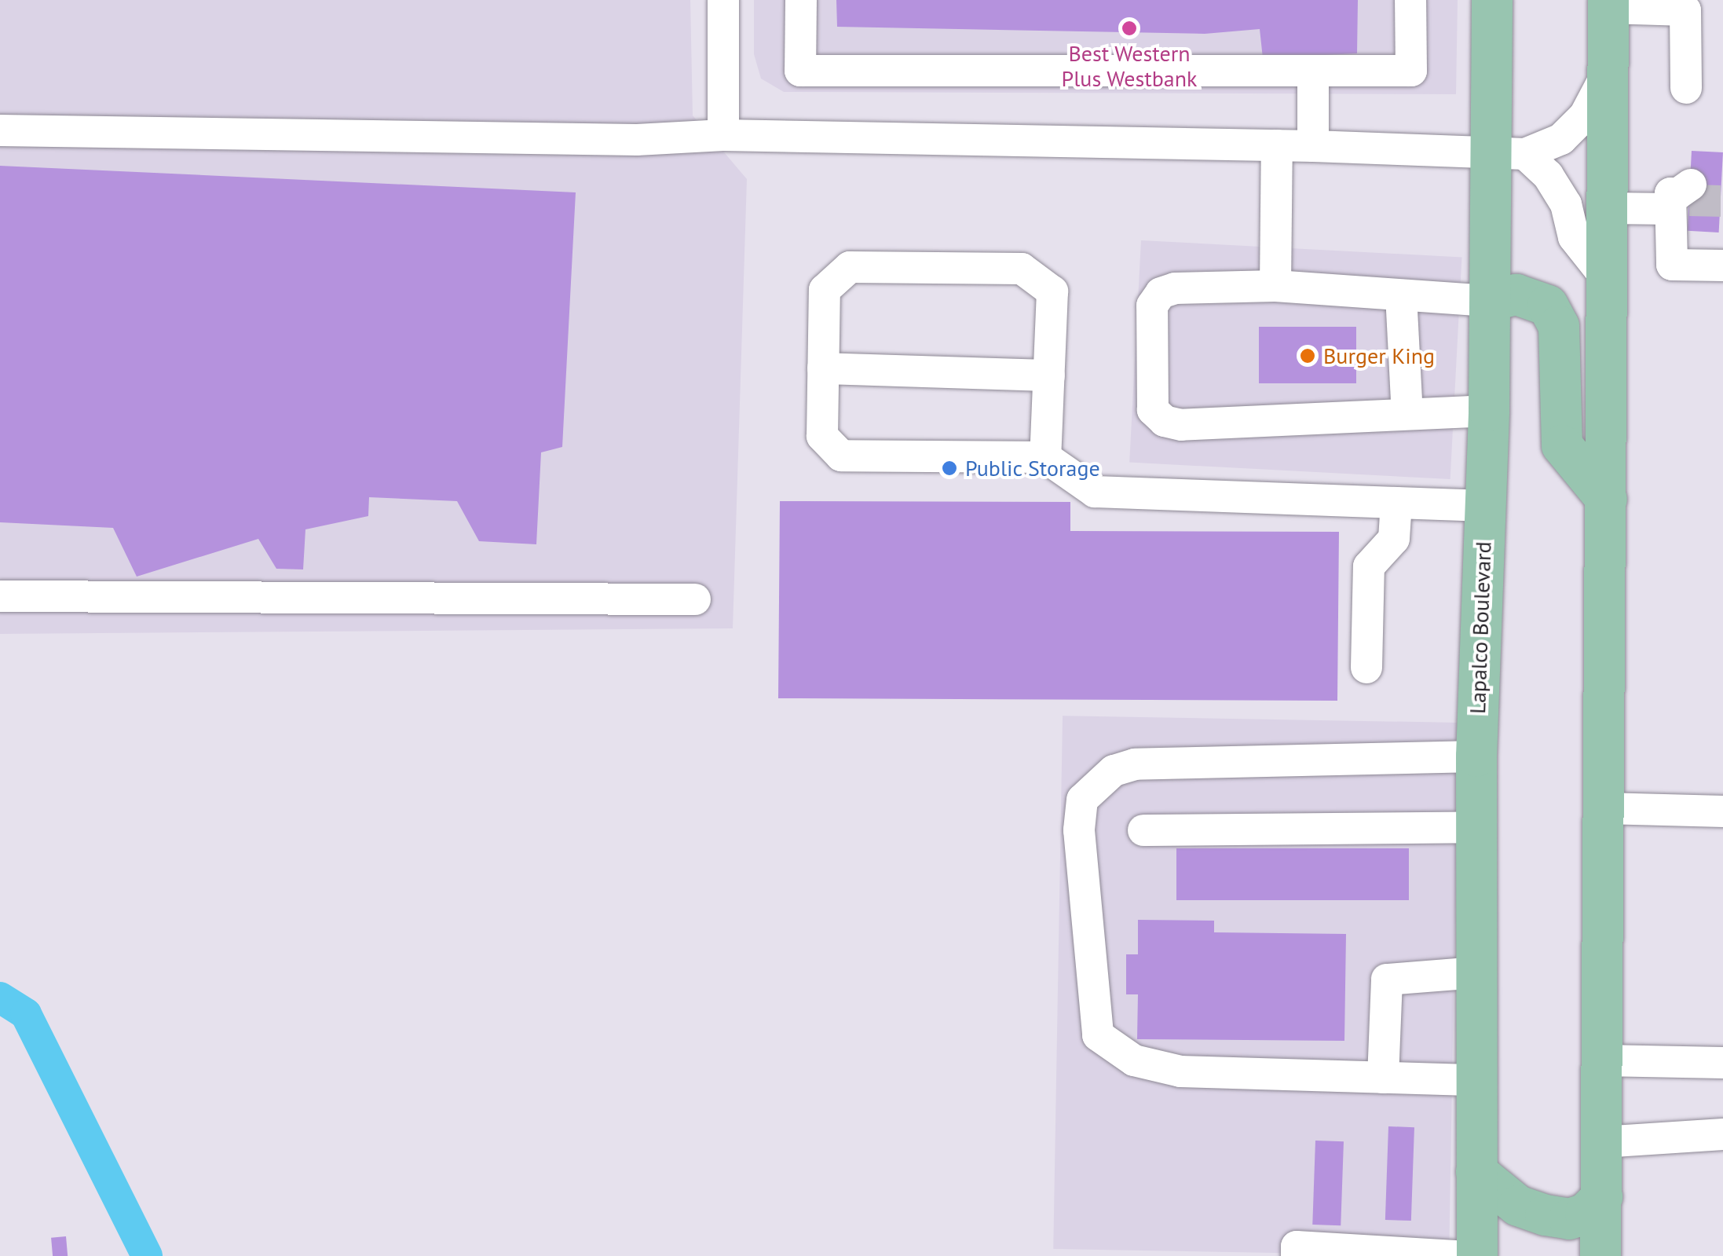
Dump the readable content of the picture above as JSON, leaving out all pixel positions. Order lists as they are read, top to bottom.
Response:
{
  "streets": {
    "main road": ["Lapalco Boulevard"]
  },
  "places": ["Best Western Plus Westbank", "Burger King", "Public Storage"]
}
